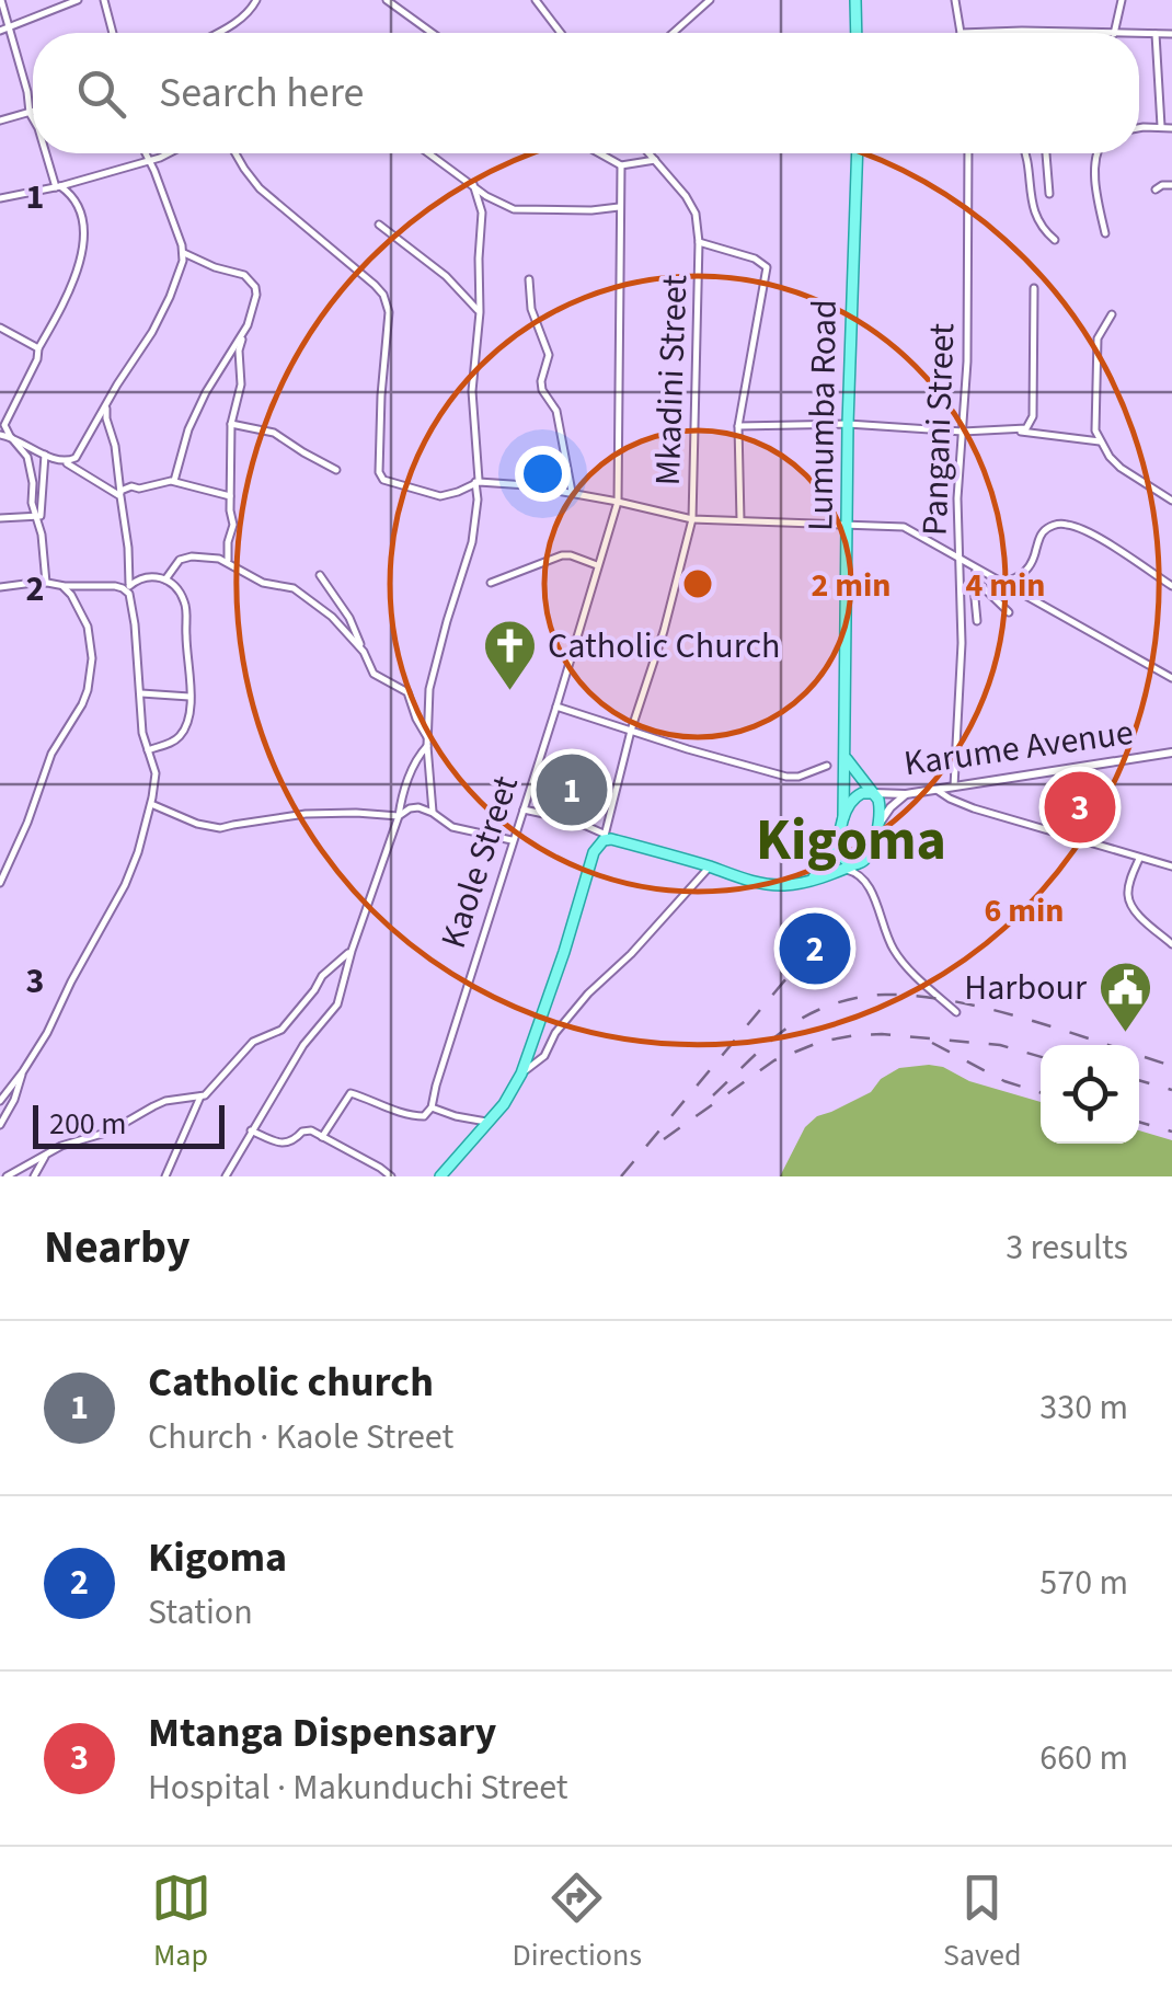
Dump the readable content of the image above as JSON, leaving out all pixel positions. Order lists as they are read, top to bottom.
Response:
{
  "streets": {
    "main road": ["Lumumba Road"],
    "street": [
      "Mkadini Street",
      "Pangani Street",
      "Karume Avenue",
      "Kaole Street"
    ]
  },
  "crossings": [
    ["Pangani Street", "Karume Avenue"]
  ],
  "districts": ["Kigoma"],
  "places": {
    "church": ["Catholic Church"],
    "public building": ["Harbour"]
  },
  "scale_bar": "200 m",
  "page": {
    "search": "Search here",
    "pins": ["1", "3", "2"],
    "scale": "200 m",
    "heading": ["Nearby", "3 results"],
    "list": [
      {
        "mark": "1",
        "name": "Catholic church",
        "note": "Church · Kaole Street",
        "value": "330 m"
      },
      {
        "mark": "2",
        "name": "Kigoma",
        "note": "Station",
        "value": "570 m"
      },
      {
        "mark": "3",
        "name": "Mtanga Dispensary",
        "note": "Hospital · Makunduchi Street",
        "value": "660 m"
      }
    ],
    "nav": ["Map", "Directions", "Saved"]
  },
  "grid": {
    "rows": ["1", "2", "3"]
  },
  "rings": ["2 min", "4 min", "6 min"]
}
